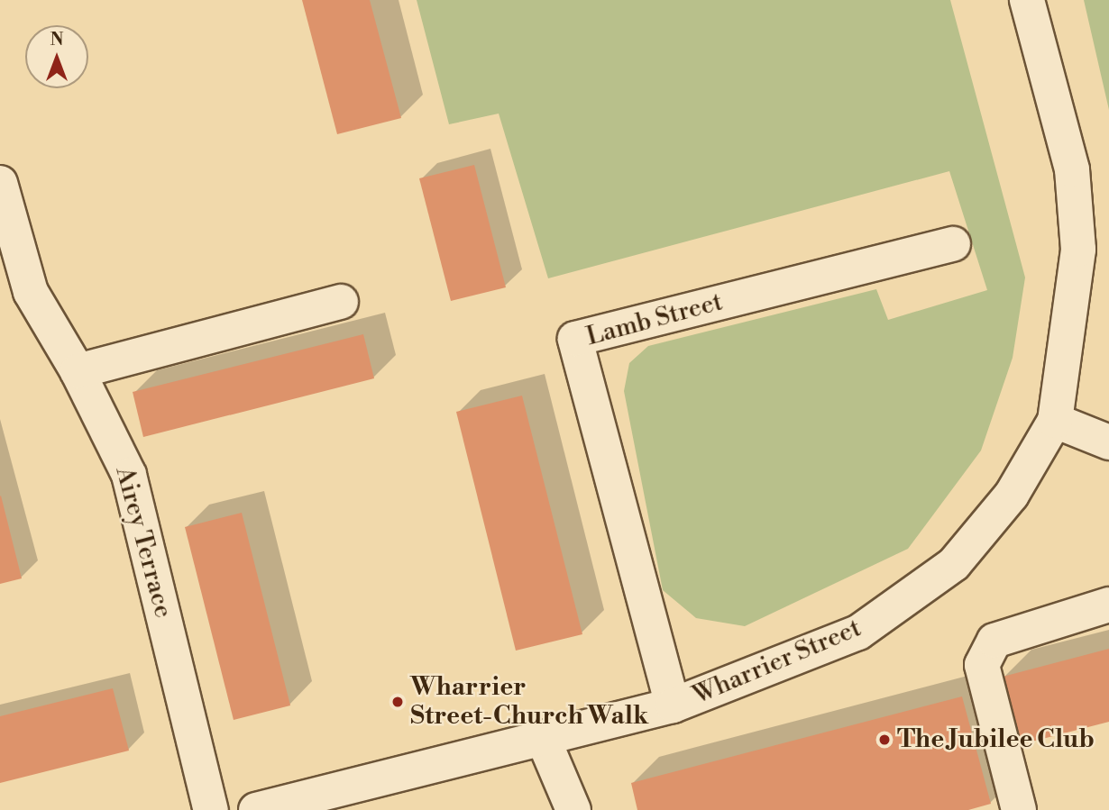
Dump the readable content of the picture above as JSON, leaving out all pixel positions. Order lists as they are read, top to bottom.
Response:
{
  "streets": {
    "street": ["Lamb Street", "Airey Terrace", "Wharrier Street"]
  },
  "crossings": [
    ["Lamb Street", "Wharrier Street"]
  ],
  "places": ["Wharrier Street-Church Walk", "The Jubilee Club"],
  "north": "top"
}
